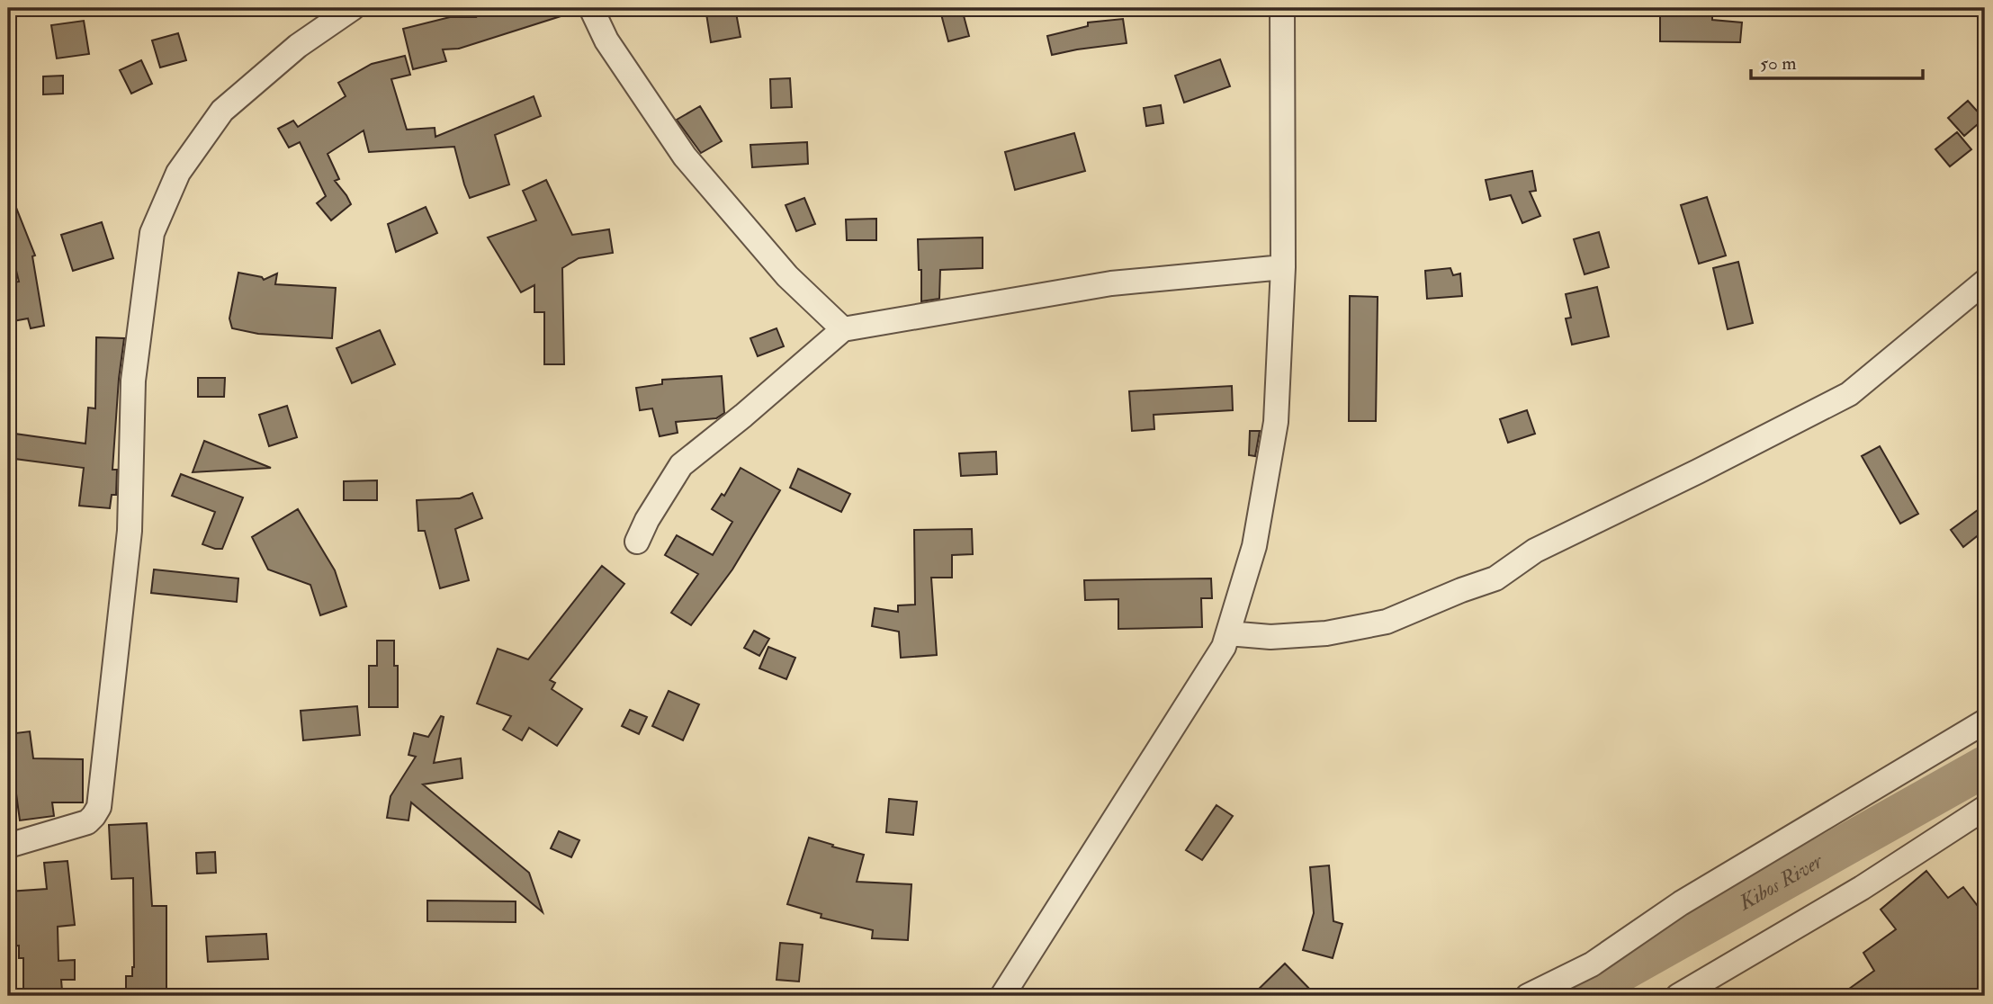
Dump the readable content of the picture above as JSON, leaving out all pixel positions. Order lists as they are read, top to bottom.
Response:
{
  "water": ["Kibos River"],
  "scale_bar": "50 m"
}
